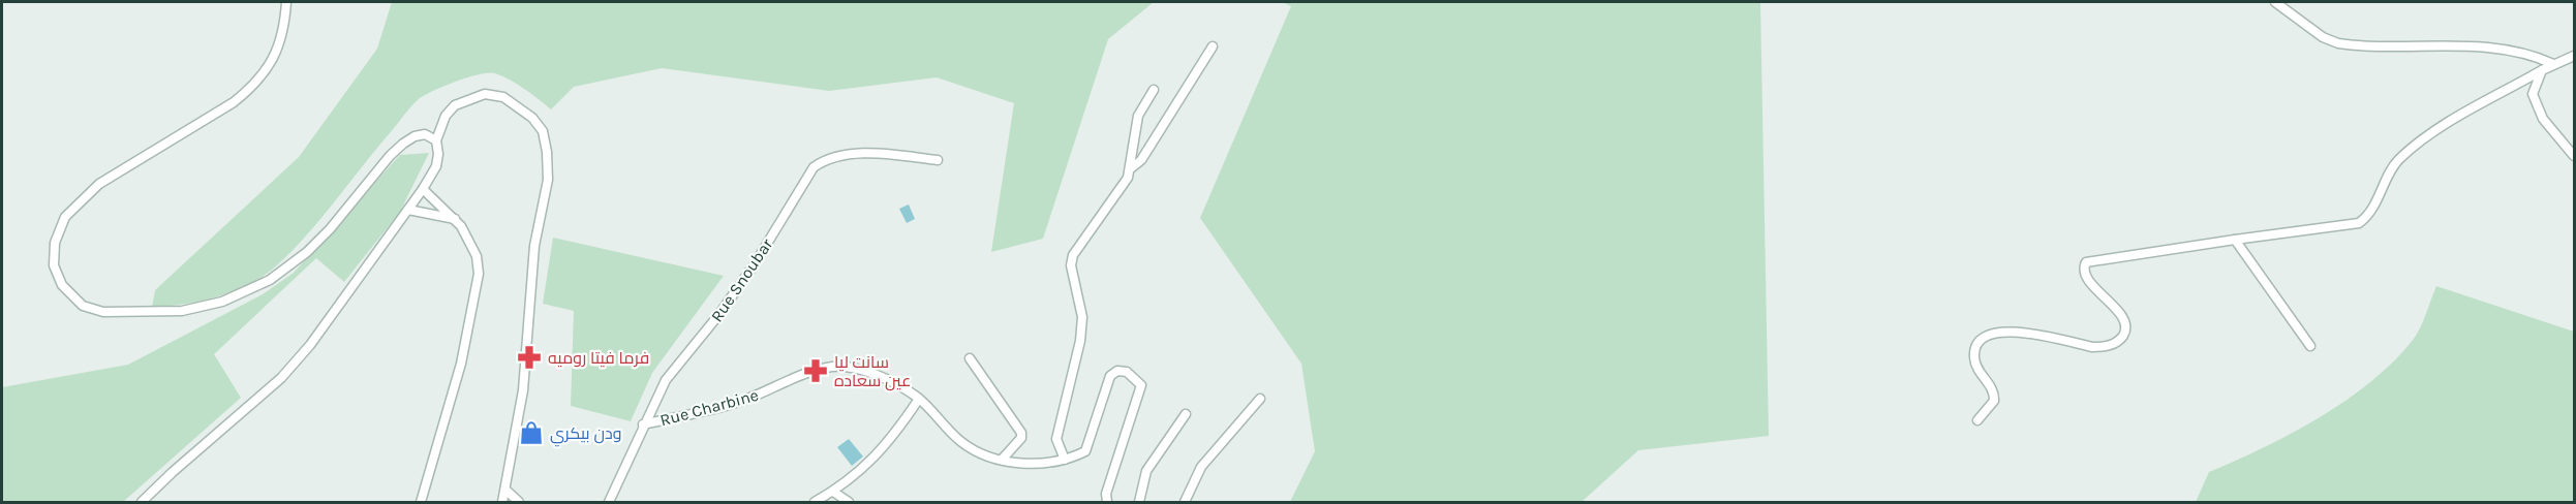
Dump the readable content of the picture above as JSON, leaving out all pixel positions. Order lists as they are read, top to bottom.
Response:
{
  "streets": {
    "street": ["Rue Snoubar", "Rue Charbine"]
  },
  "crossings": [
    ["Rue Snoubar", "Rue Charbine"]
  ],
  "places": {
    "pharmacy": ["فرما فيتا روميه", "سانت ليا عين سعاده"],
    "shop": ["ودن بيكري"]
  }
}
